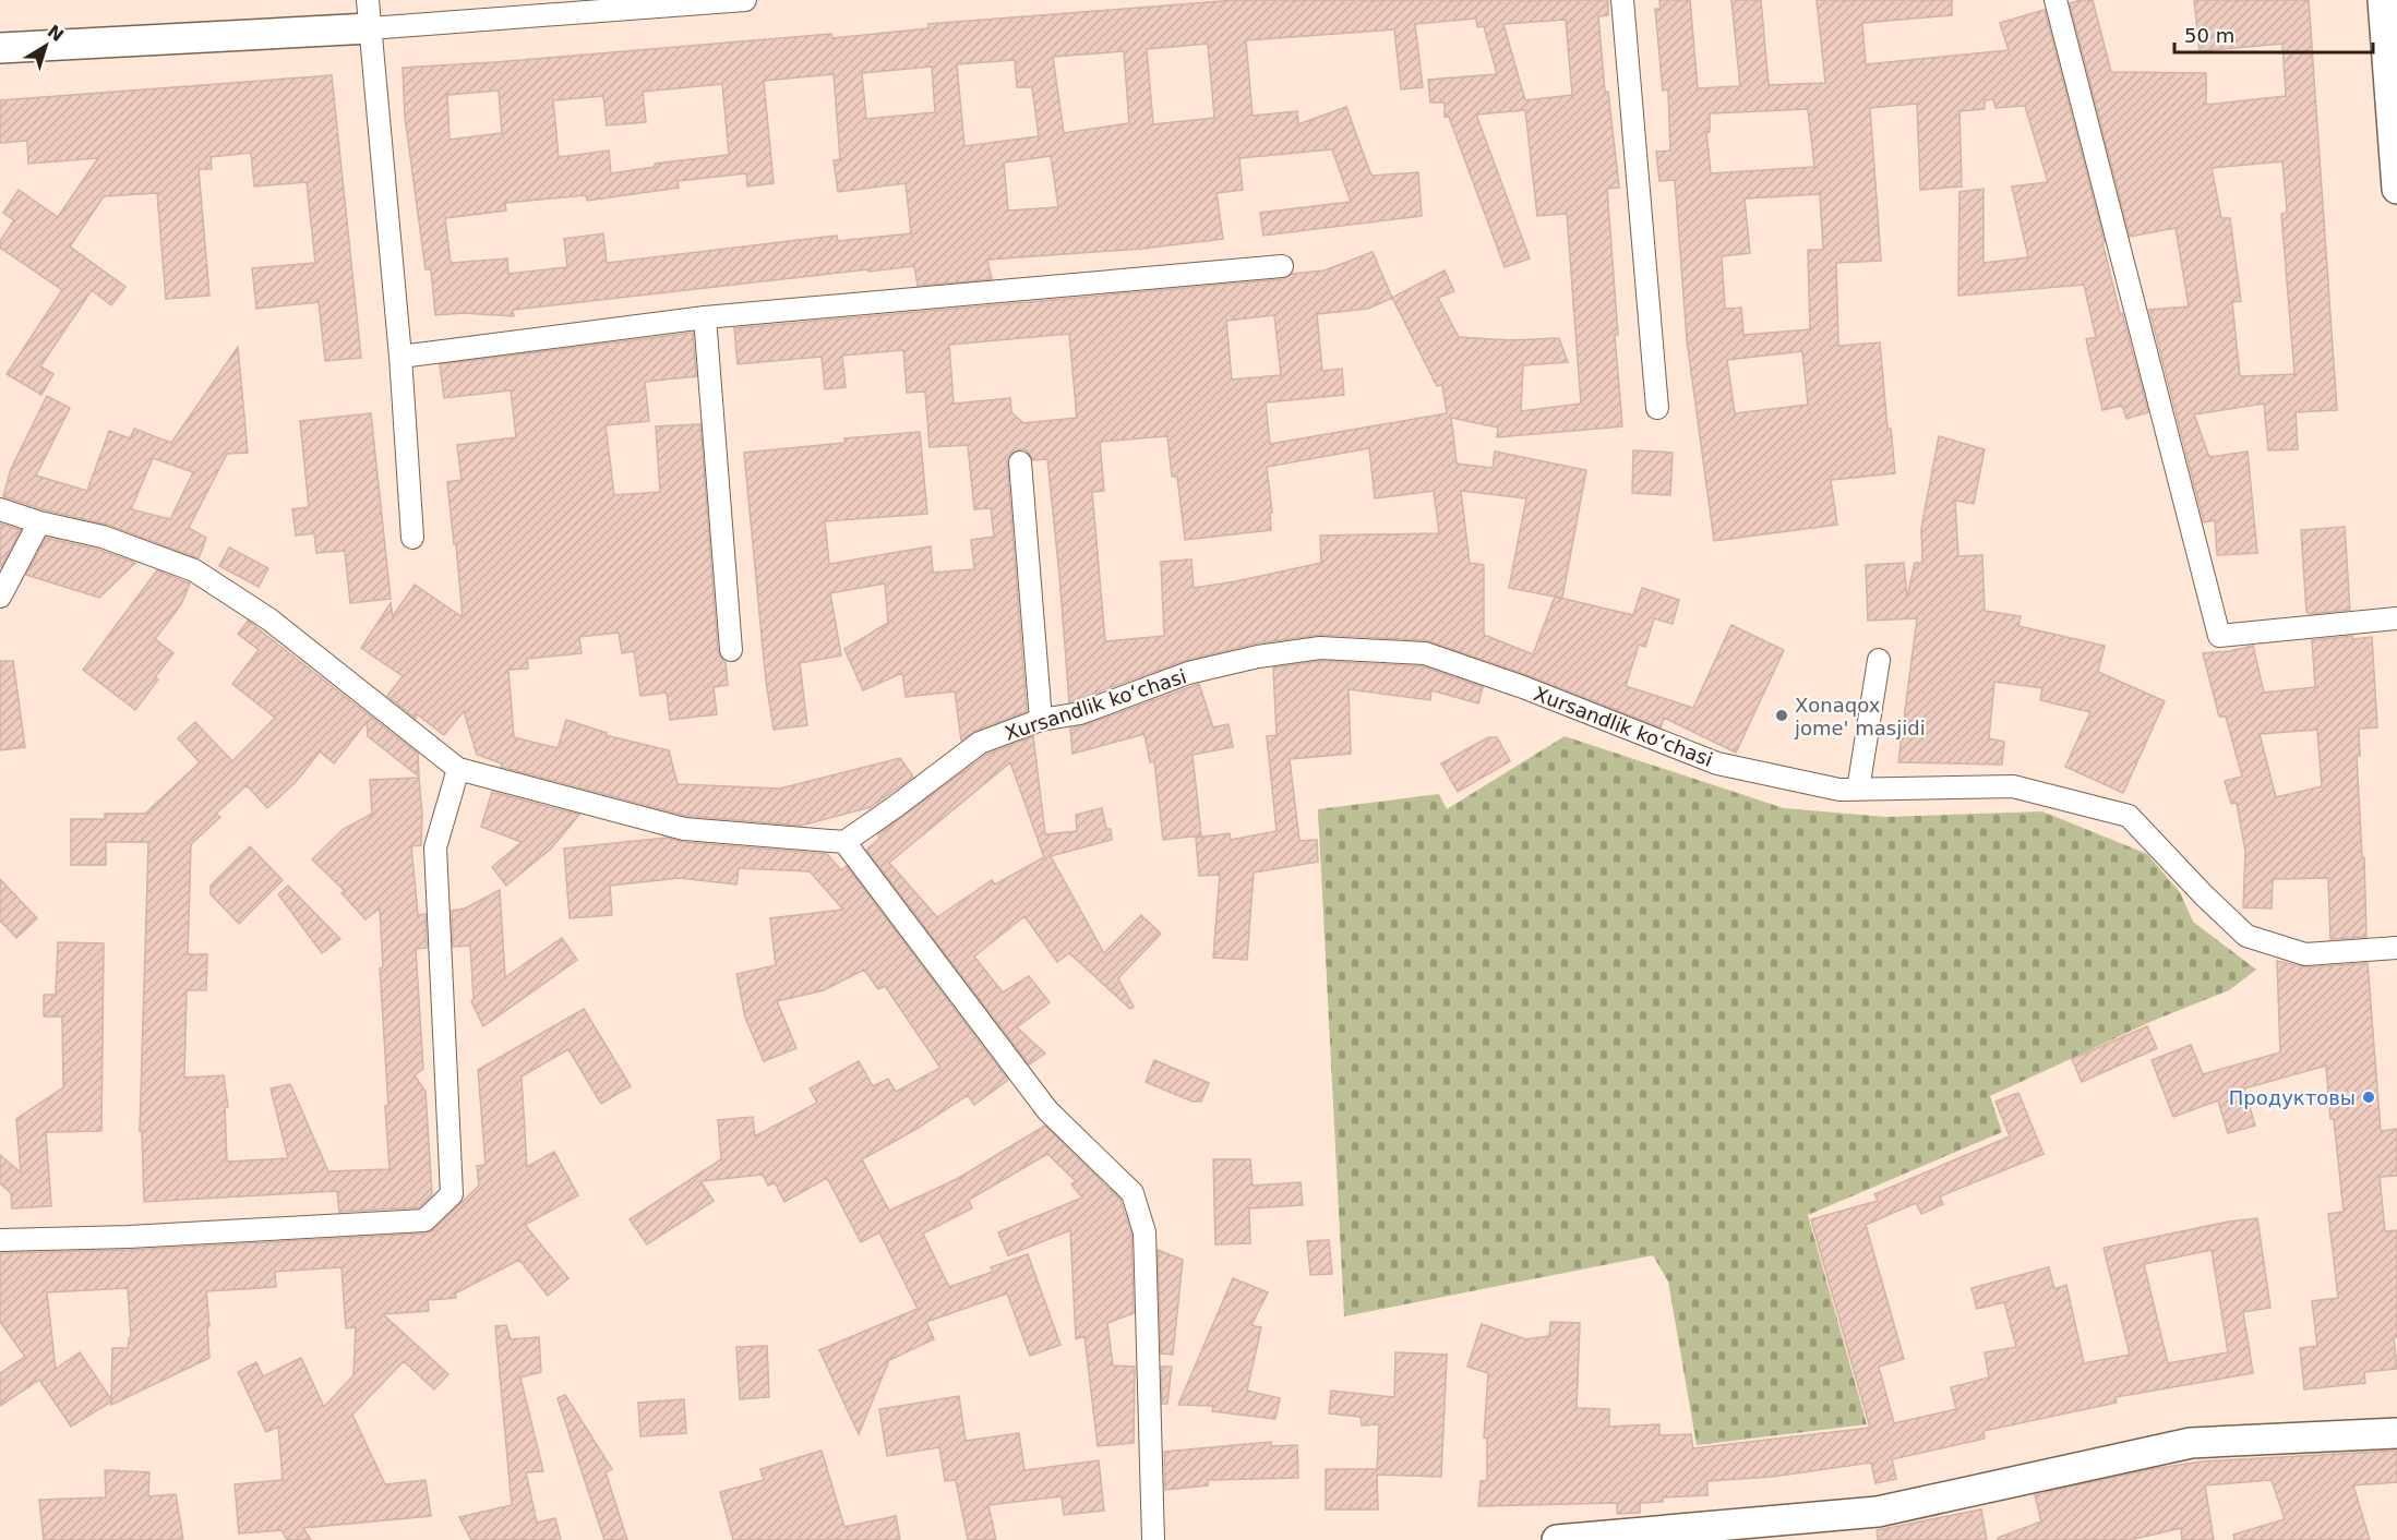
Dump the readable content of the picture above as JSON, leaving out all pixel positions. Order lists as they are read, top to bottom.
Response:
{
  "streets": {
    "street": ["Xursandlik koʻchasi"]
  },
  "places": ["Xonaqox jome' masjidi", "Продуктовы"],
  "scale_bar": "50 m",
  "north": "top right"
}
